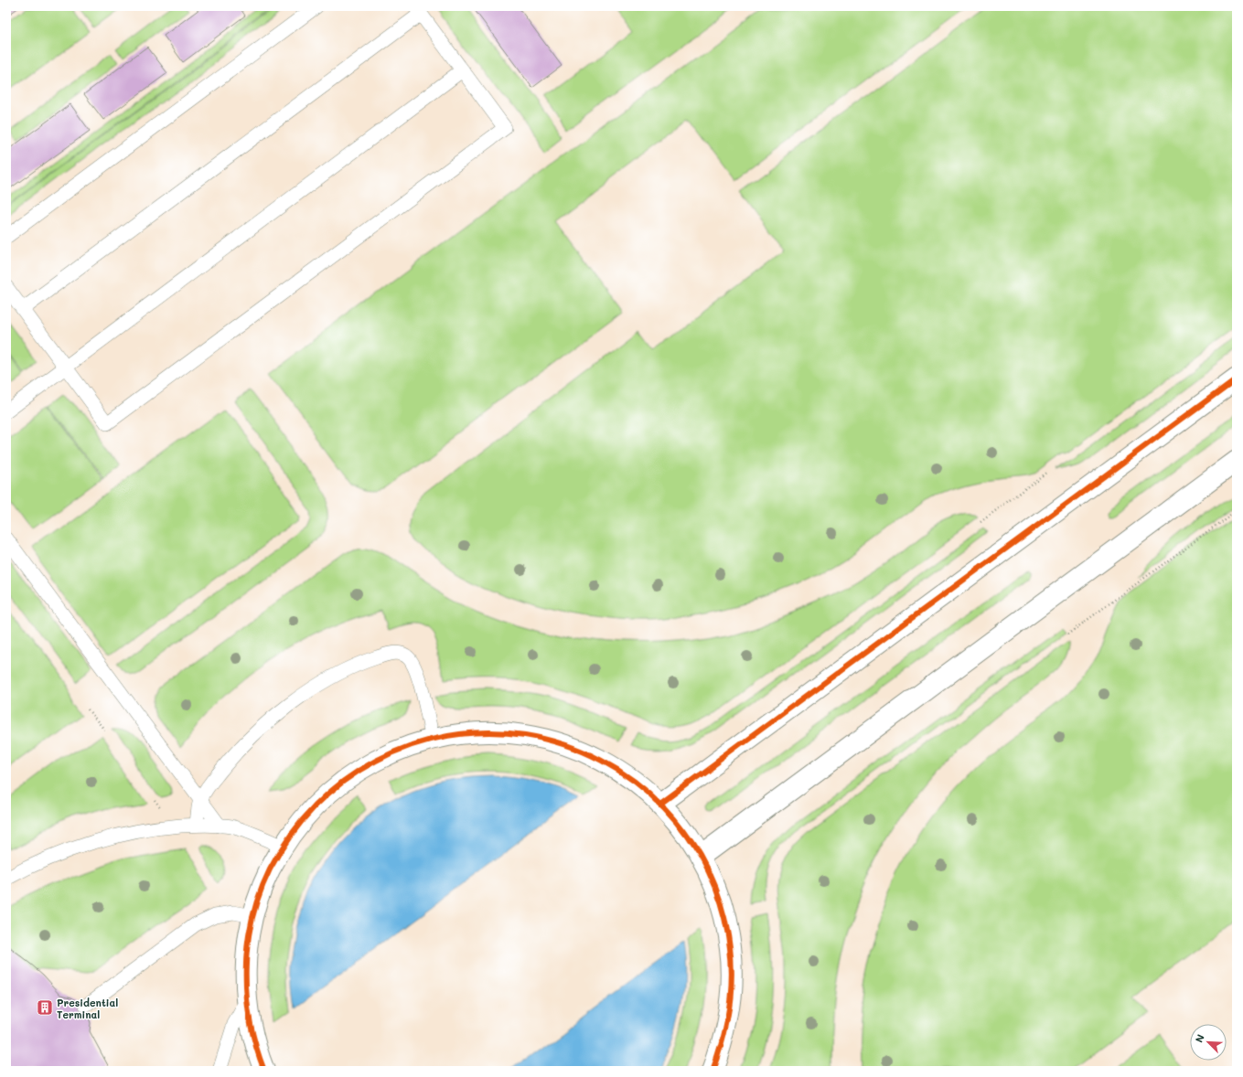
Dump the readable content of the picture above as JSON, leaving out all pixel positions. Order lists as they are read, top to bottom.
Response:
{
  "places": {
    "building": ["Presidential Terminal"]
  },
  "north": "top left"
}
